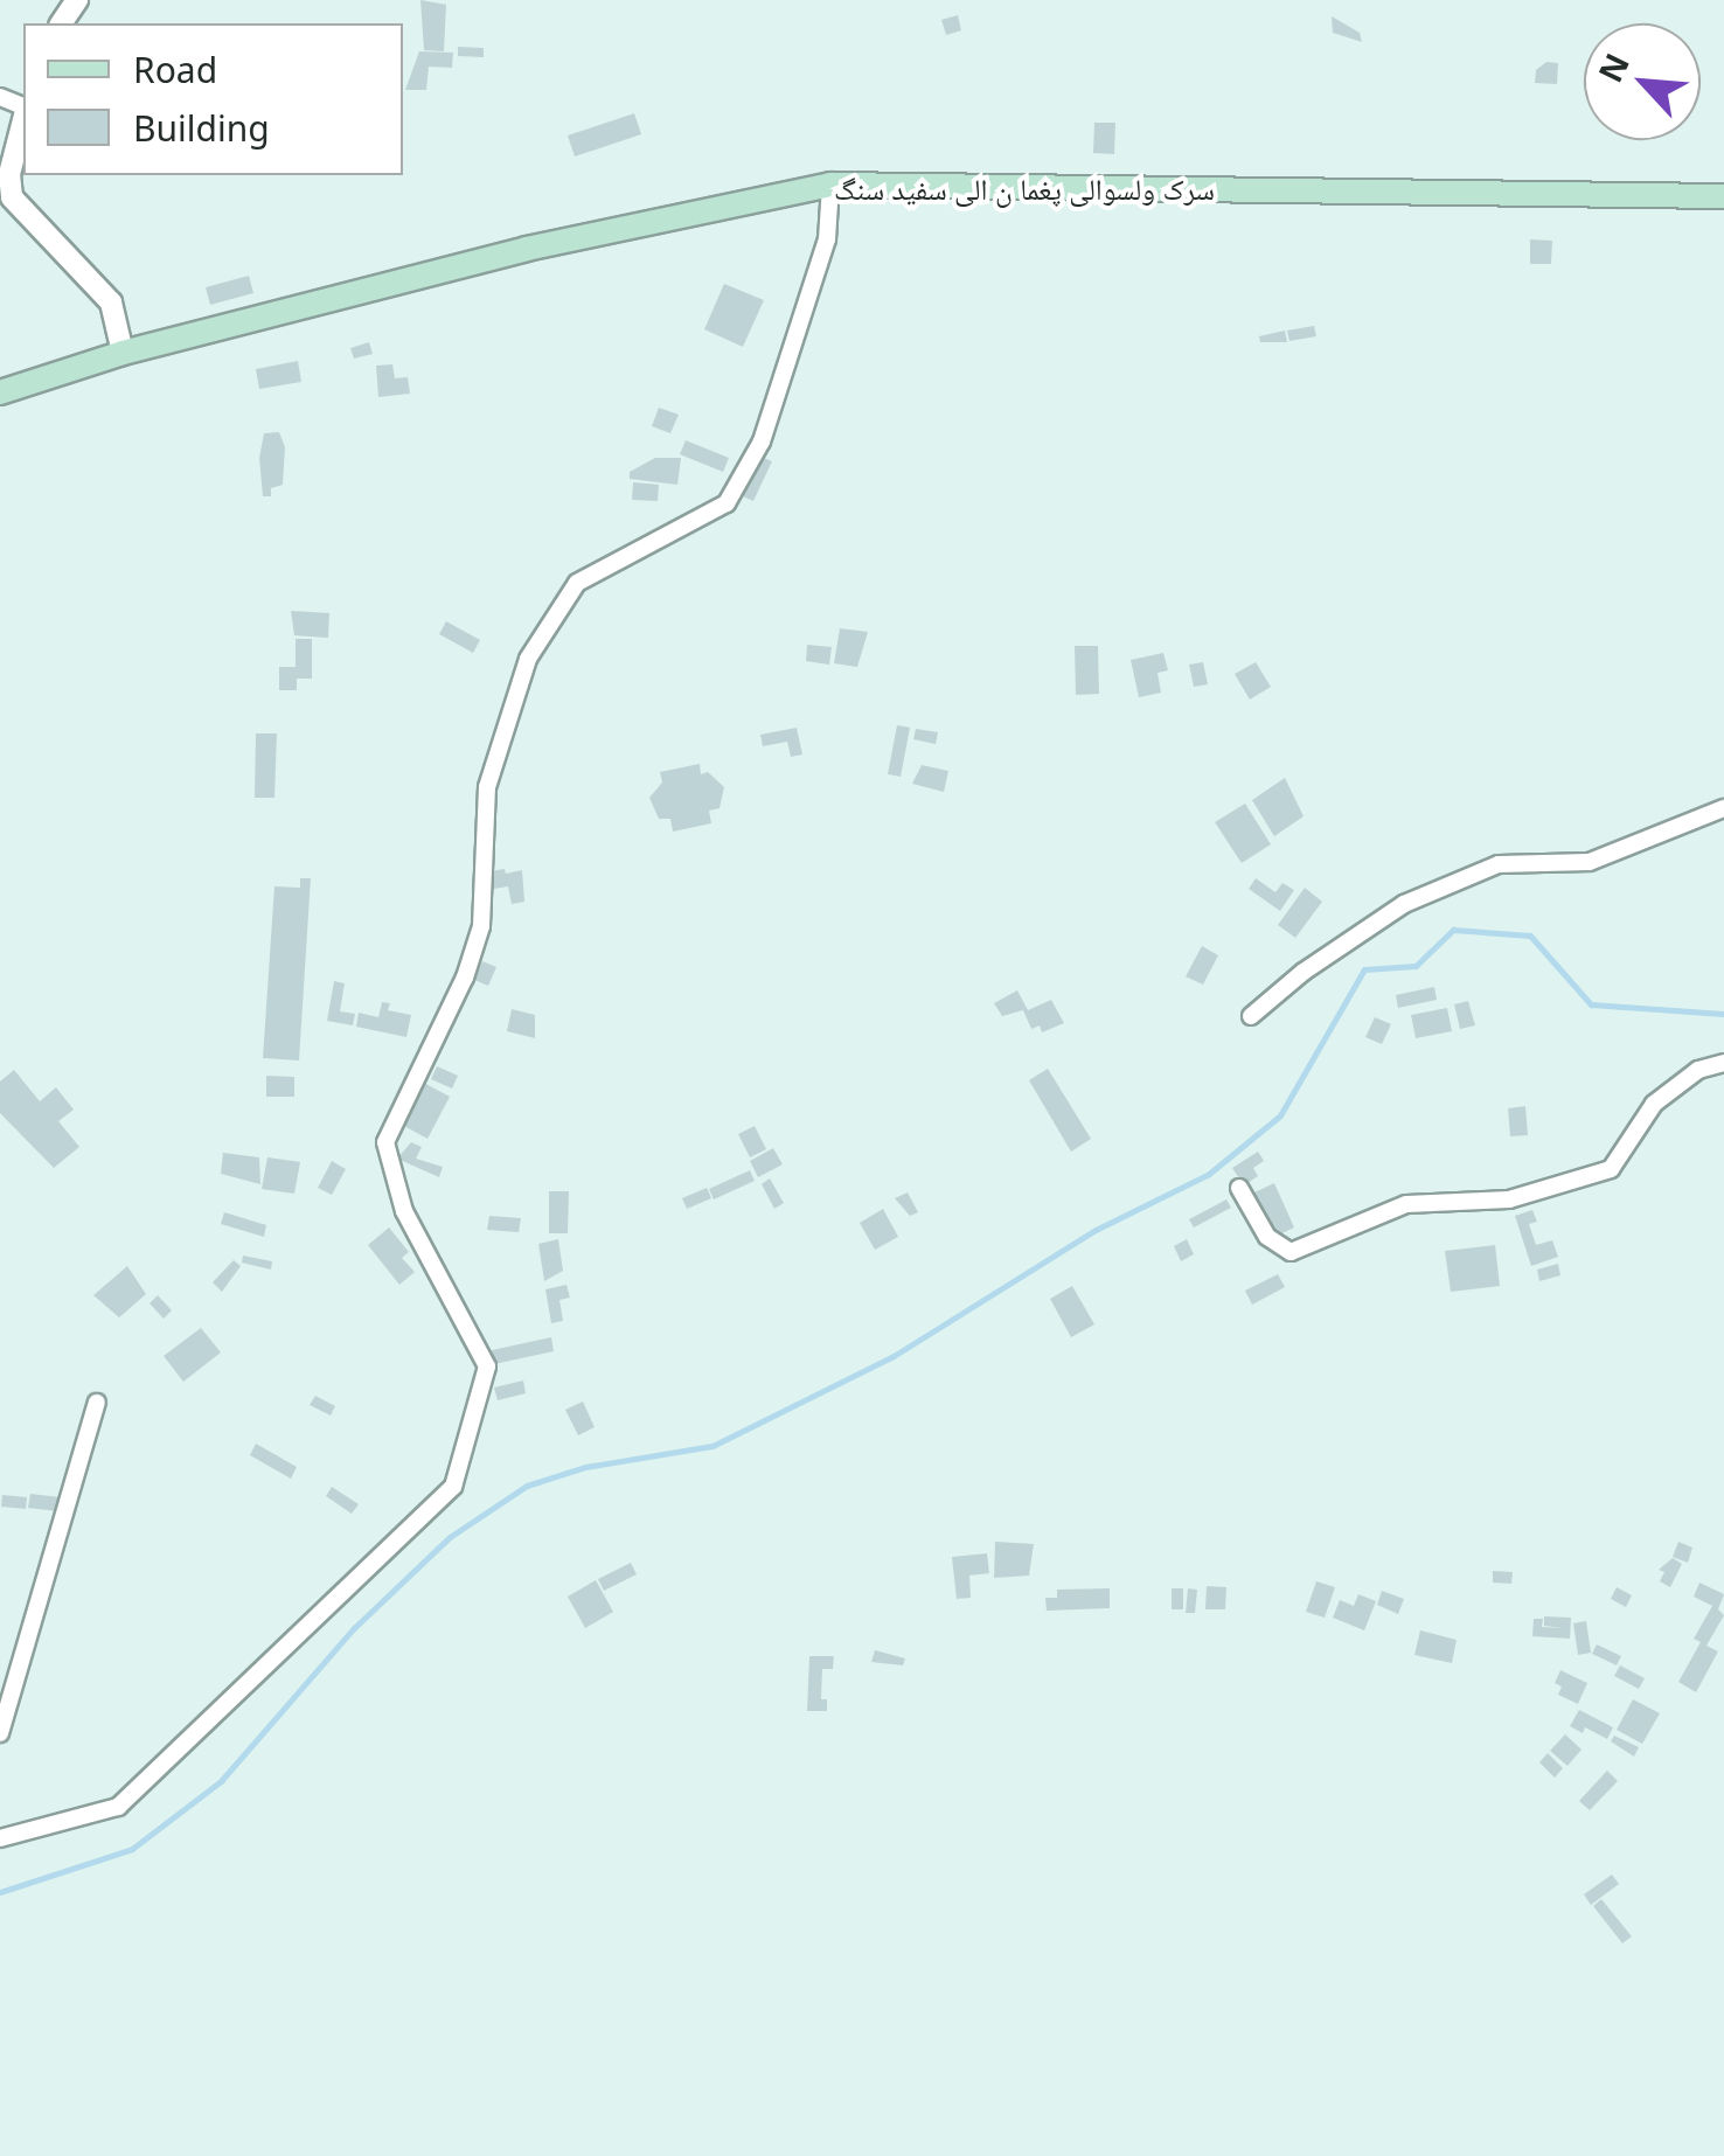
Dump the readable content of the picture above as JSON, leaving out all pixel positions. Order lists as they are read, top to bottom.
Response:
{
  "streets": {
    "main road": ["سرک ولسوالی پغما ن الی سفید سنگ"]
  },
  "legend": ["Road", "Building"],
  "north": "top left"
}
